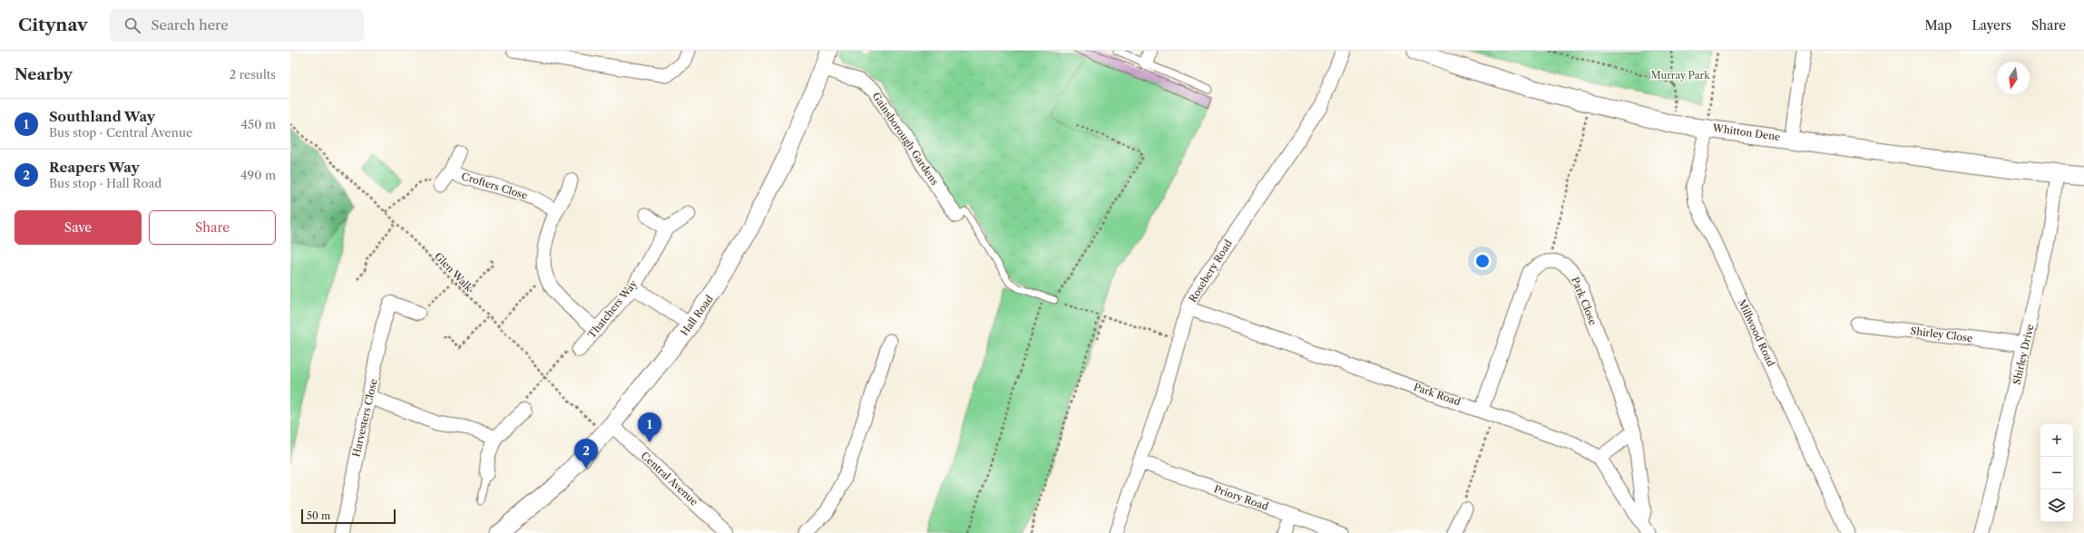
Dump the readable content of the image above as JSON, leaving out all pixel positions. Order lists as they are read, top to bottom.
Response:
{
  "streets": {
    "street": [
      "Whitton Dene",
      "Gainsborough Gardens",
      "Crofters Close",
      "Rosebery Road",
      "Park Close",
      "Thatchers Way",
      "Hall Road",
      "Millwood Road",
      "Shirley Close",
      "Shirley Drive",
      "Park Road",
      "Harvesters Close",
      "Central Avenue",
      "Priory Road"
    ],
    "path": ["Glen Walk"]
  },
  "crossings": [
    ["Whitton Dene", "Millwood Road"],
    ["Whitton Dene", "Shirley Drive"],
    ["Gainsborough Gardens", "Hall Road"],
    ["Rosebery Road", "Park Road"],
    ["Rosebery Road", "Priory Road"],
    ["Glen Walk", "Hall Road"],
    ["Glen Walk", "Central Avenue"],
    ["Park Close", "Park Road"],
    ["Hall Road", "Central Avenue"],
    ["Shirley Close", "Shirley Drive"]
  ],
  "parks": ["Murray Park"],
  "scale_bar": "50 m",
  "north": "bottom",
  "page": {
    "header": "Citynav",
    "search": "Search here",
    "nav": ["Map", "Layers", "Share"],
    "heading": ["Nearby", "2 results"],
    "list": [
      {
        "mark": "1",
        "name": "Southland Way",
        "note": "Bus stop · Central Avenue",
        "value": "450 m"
      },
      {
        "mark": "2",
        "name": "Reapers Way",
        "note": "Bus stop · Hall Road",
        "value": "490 m"
      }
    ],
    "buttons": ["Save", "Share"],
    "pins": ["1", "2"],
    "map_buttons": ["+", "−"],
    "scale": "50 m"
  }
}
